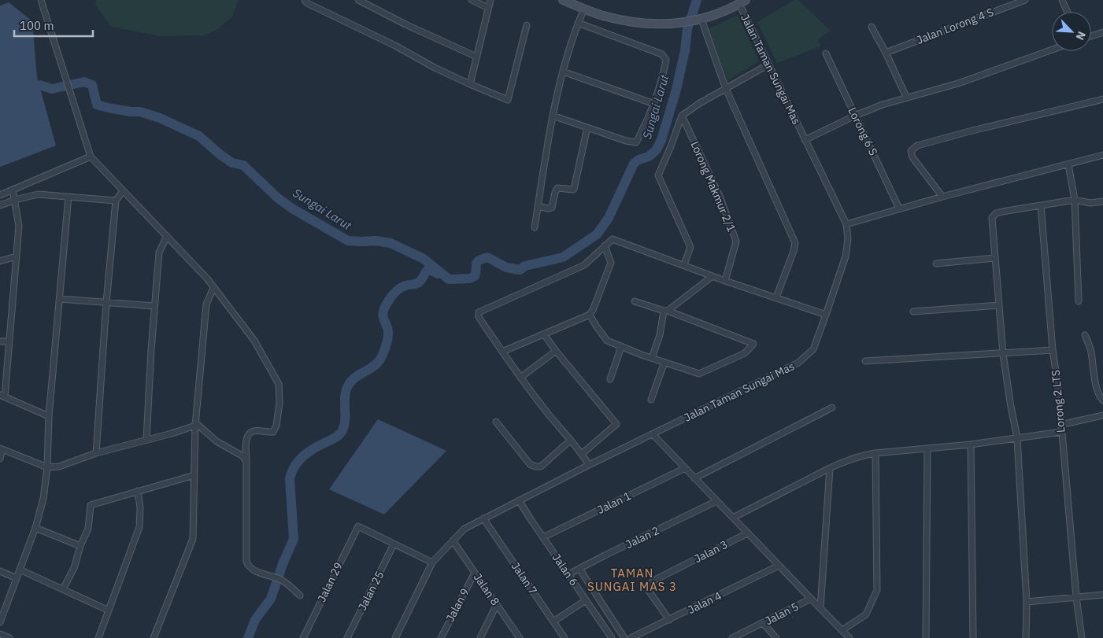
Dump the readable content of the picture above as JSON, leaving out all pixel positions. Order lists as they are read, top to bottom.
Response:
{
  "streets": {
    "street": [
      "Jalan Lorong 4 S",
      "Jalan Taman Sungai Mas",
      "Lorong 6 S",
      "Lorong Makmur 2/1",
      "Lorong 2 LTS",
      "Jalan 1",
      "Jalan 2",
      "Jalan 3",
      "Jalan 6",
      "Jalan 7",
      "Jalan 29",
      "Jalan 8",
      "Jalan 25",
      "Jalan 4",
      "Jalan 9",
      "Jalan 5"
    ]
  },
  "crossings": [
    ["Jalan Taman Sungai Mas", "Jalan 6"],
    ["Jalan Taman Sungai Mas", "Jalan 7"],
    ["Jalan Taman Sungai Mas", "Jalan 8"],
    ["Jalan 1", "Jalan 6"],
    ["Jalan 2", "Jalan 6"],
    ["Jalan 3", "Jalan 4"],
    ["Jalan 29", "Jalan 25"],
    ["Jalan 8", "Jalan 9"]
  ],
  "districts": ["TAMAN SUNGAI MAS 3"],
  "water": ["Sungai Larut"],
  "scale_bar": "100 m",
  "north": "bottom right"
}
